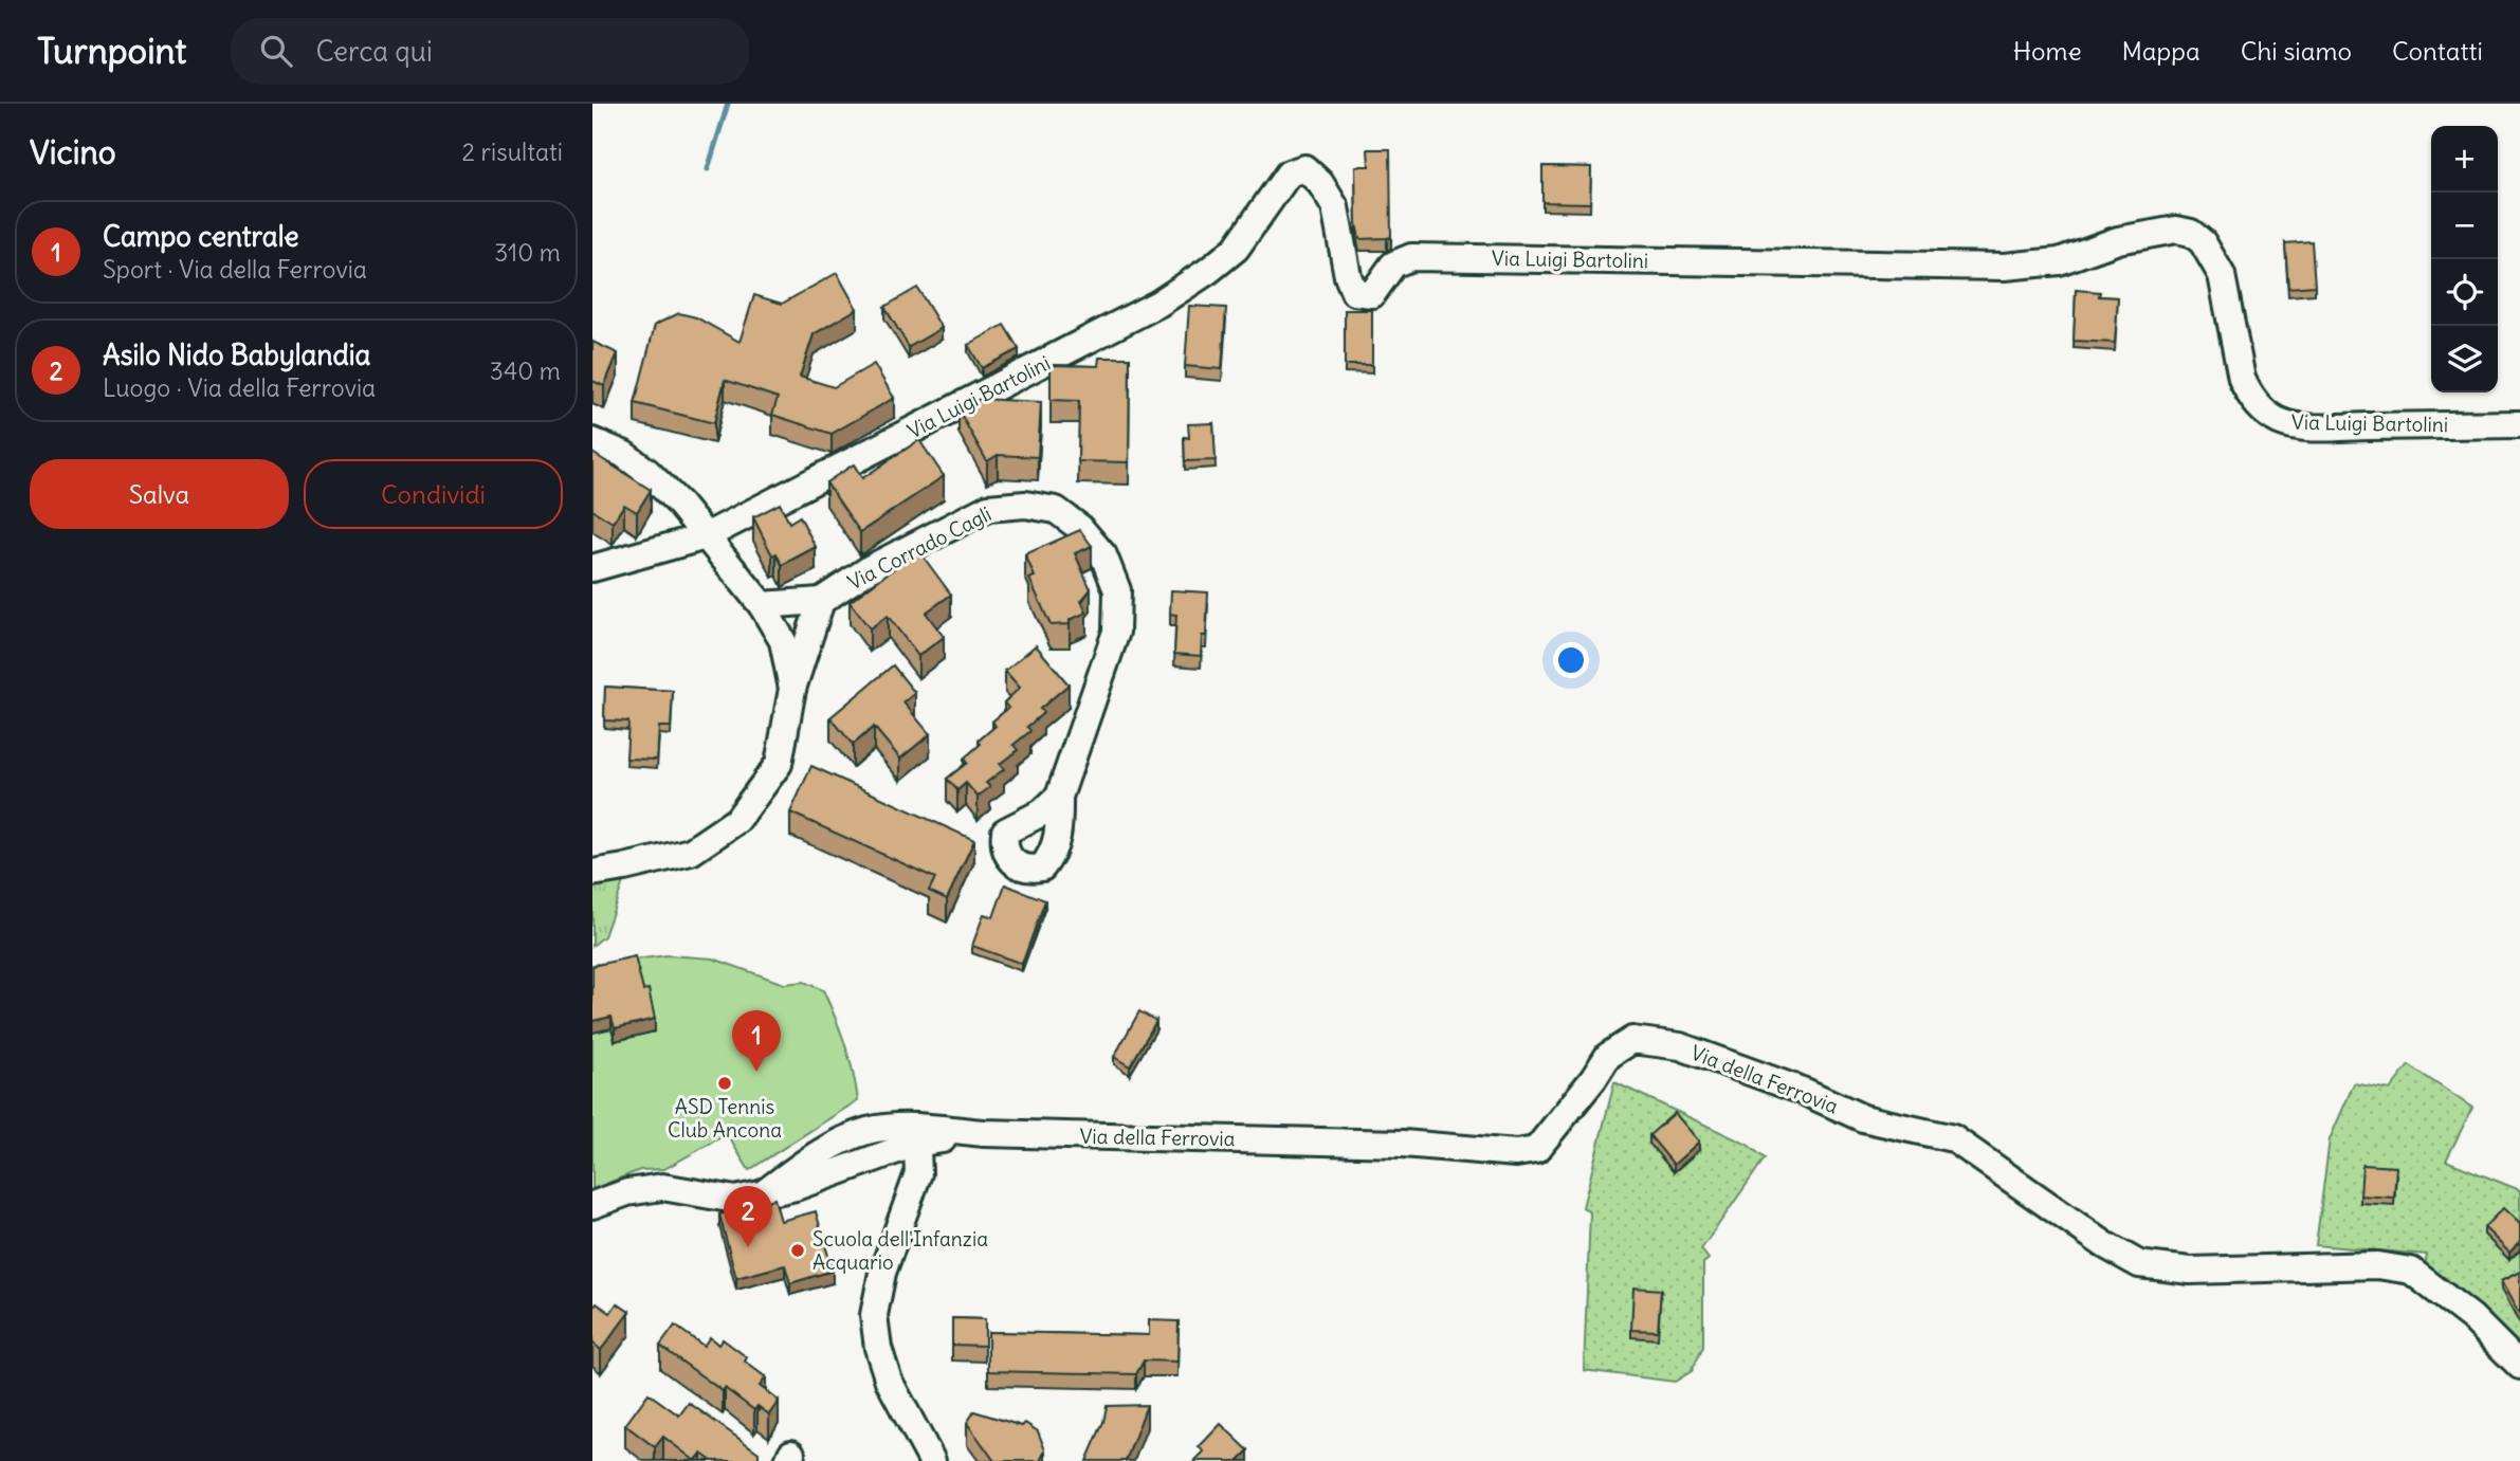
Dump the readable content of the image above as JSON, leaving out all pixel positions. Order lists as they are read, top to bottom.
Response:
{
  "streets": {
    "street": ["Via Luigi Bartolini", "Via Corrado Cagli", "Via della Ferrovia"]
  },
  "places": ["ASD Tennis Club Ancona", "Scuola dell'Infanzia Acquario"],
  "page": {
    "header": "Turnpoint",
    "search": "Cerca qui",
    "nav": [
      "Home",
      "Mappa",
      "Chi siamo",
      "Contatti"
    ],
    "heading": ["Vicino", "2 risultati"],
    "map_buttons": ["+", "−"],
    "list": [
      {
        "mark": "1",
        "name": "Campo centrale",
        "note": "Sport · Via della Ferrovia",
        "value": "310 m"
      },
      {
        "mark": "2",
        "name": "Asilo Nido Babylandia",
        "note": "Luogo · Via della Ferrovia",
        "value": "340 m"
      }
    ],
    "buttons": ["Salva", "Condividi"],
    "pins": ["1", "2"]
  }
}
